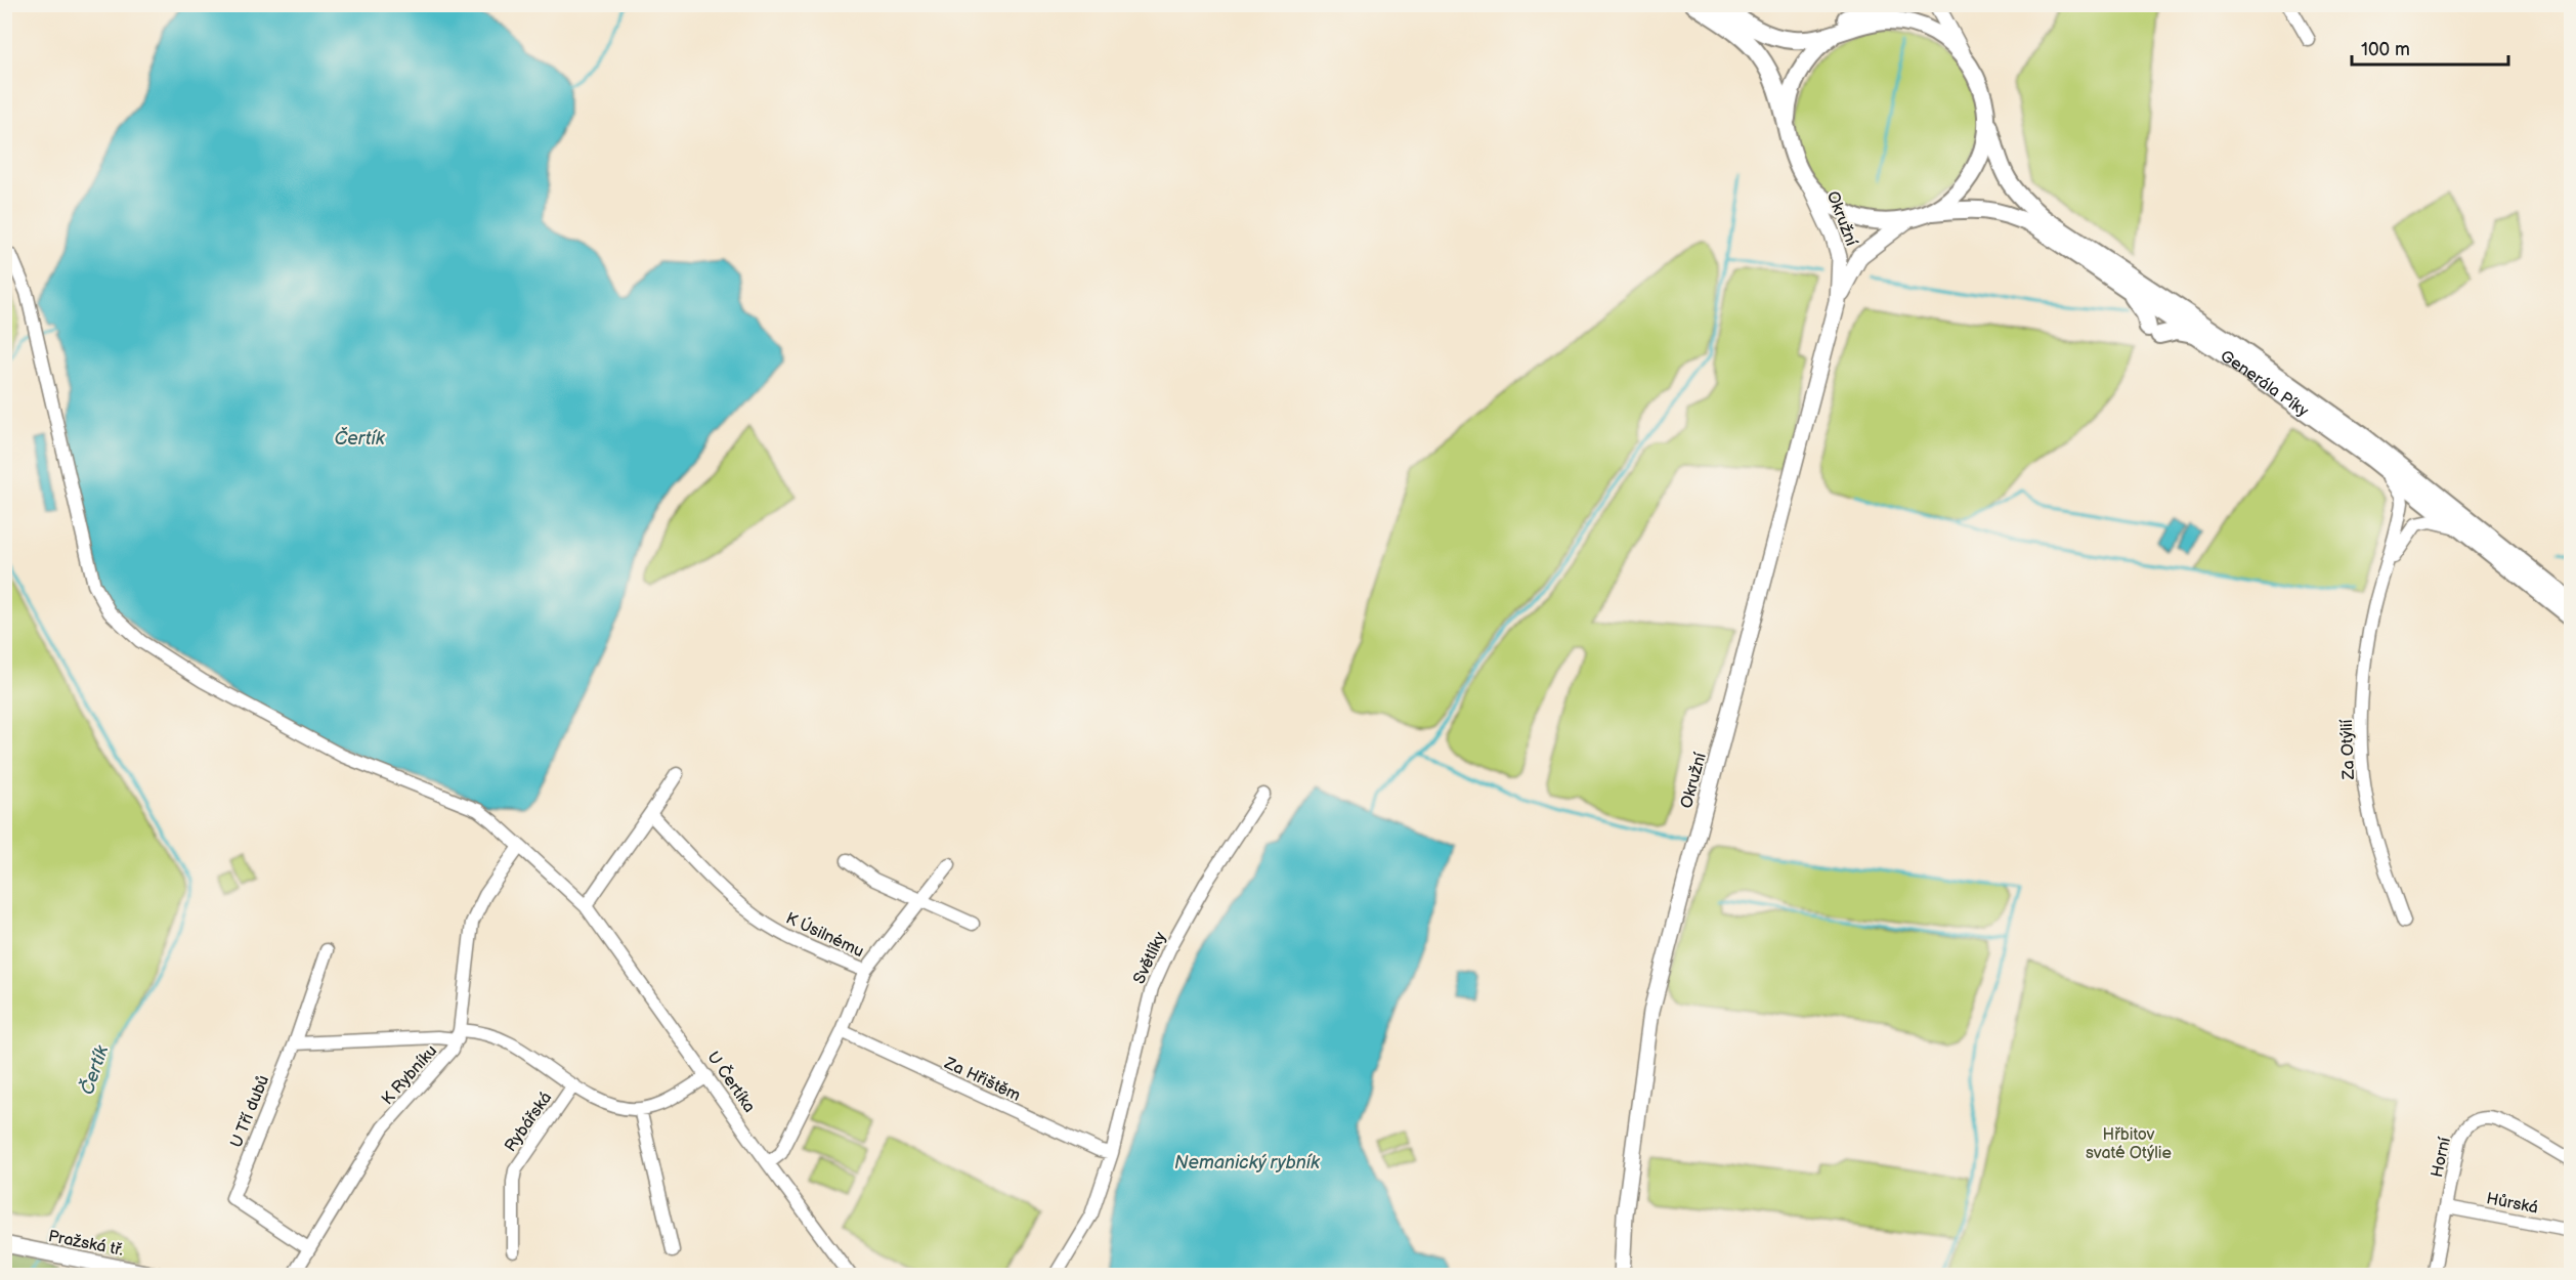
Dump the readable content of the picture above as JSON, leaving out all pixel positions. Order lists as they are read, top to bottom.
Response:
{
  "streets": {
    "highway": ["Generála Píky"],
    "main road": ["Okružní", "Pražská tř."],
    "street": [
      "Za Otýlií",
      "K Úsilnému",
      "Světlíky",
      "K Rybníku",
      "Za Hřištěm",
      "U Čertíka",
      "U Tří dubů",
      "Rybářská",
      "Horní",
      "Hůrská"
    ]
  },
  "crossings": [
    ["Okružní", "Generála Píky"],
    ["Generála Píky", "Za Otýlií"],
    ["Světlíky", "Za Hřištěm"],
    ["K Rybníku", "U Čertíka"],
    ["K Rybníku", "U Tří dubů"],
    ["K Rybníku", "Rybářská"],
    ["U Čertíka", "Rybářská"],
    ["U Tří dubů", "Rybářská"],
    ["Horní", "Hůrská"]
  ],
  "water": ["Čertík", "Nemanický rybník"],
  "parks": ["Hřbitov svaté Otýlie"],
  "scale_bar": "100 m"
}
